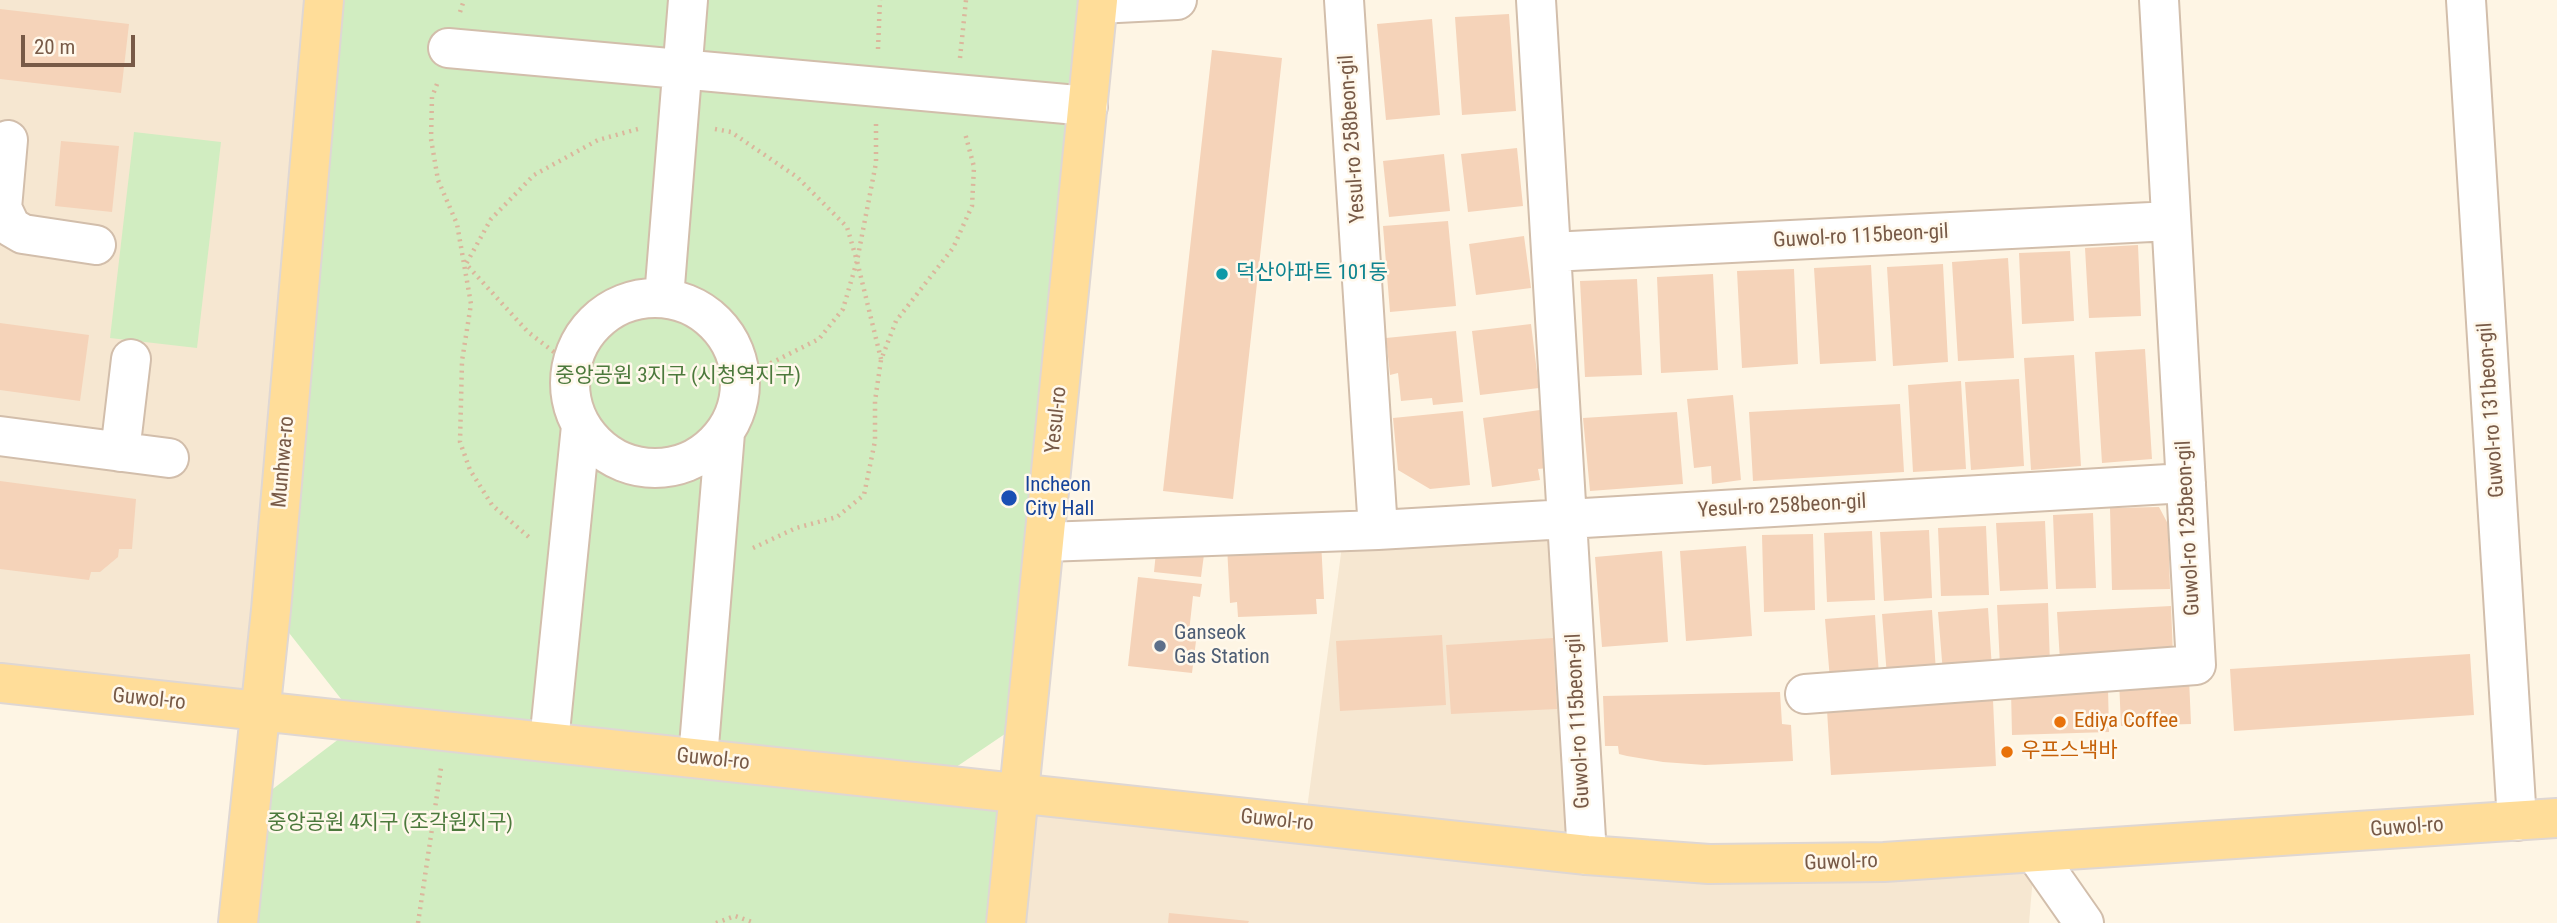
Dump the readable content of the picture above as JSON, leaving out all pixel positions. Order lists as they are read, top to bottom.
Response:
{
  "streets": {
    "main road": ["Yesul-ro", "Munhwa-ro", "Guwol-ro"],
    "street": [
      "Yesul-ro 258beon-gil",
      "Guwol-ro 115beon-gil",
      "Guwol-ro 131beon-gil",
      "Guwol-ro 125beon-gil"
    ]
  },
  "crossings": [
    ["Yesul-ro 258beon-gil", "Guwol-ro 115beon-gil"],
    ["Yesul-ro 258beon-gil", "Yesul-ro"],
    ["Yesul-ro 258beon-gil", "Guwol-ro 125beon-gil"],
    ["Guwol-ro 115beon-gil", "Guwol-ro 125beon-gil"],
    ["Guwol-ro 115beon-gil", "Guwol-ro"],
    ["Guwol-ro 131beon-gil", "Guwol-ro"],
    ["Yesul-ro", "Guwol-ro"],
    ["Munhwa-ro", "Guwol-ro"]
  ],
  "parks": ["중앙공원 3지구 (시청역지구)", "중앙공원 4지구 (조각원지구)"],
  "places": [
    "덕산아파트 101동",
    "Incheon City Hall",
    "Ganseok Gas Station",
    "Ediya Coffee",
    "우프스낵바"
  ],
  "scale_bar": "20 m"
}
